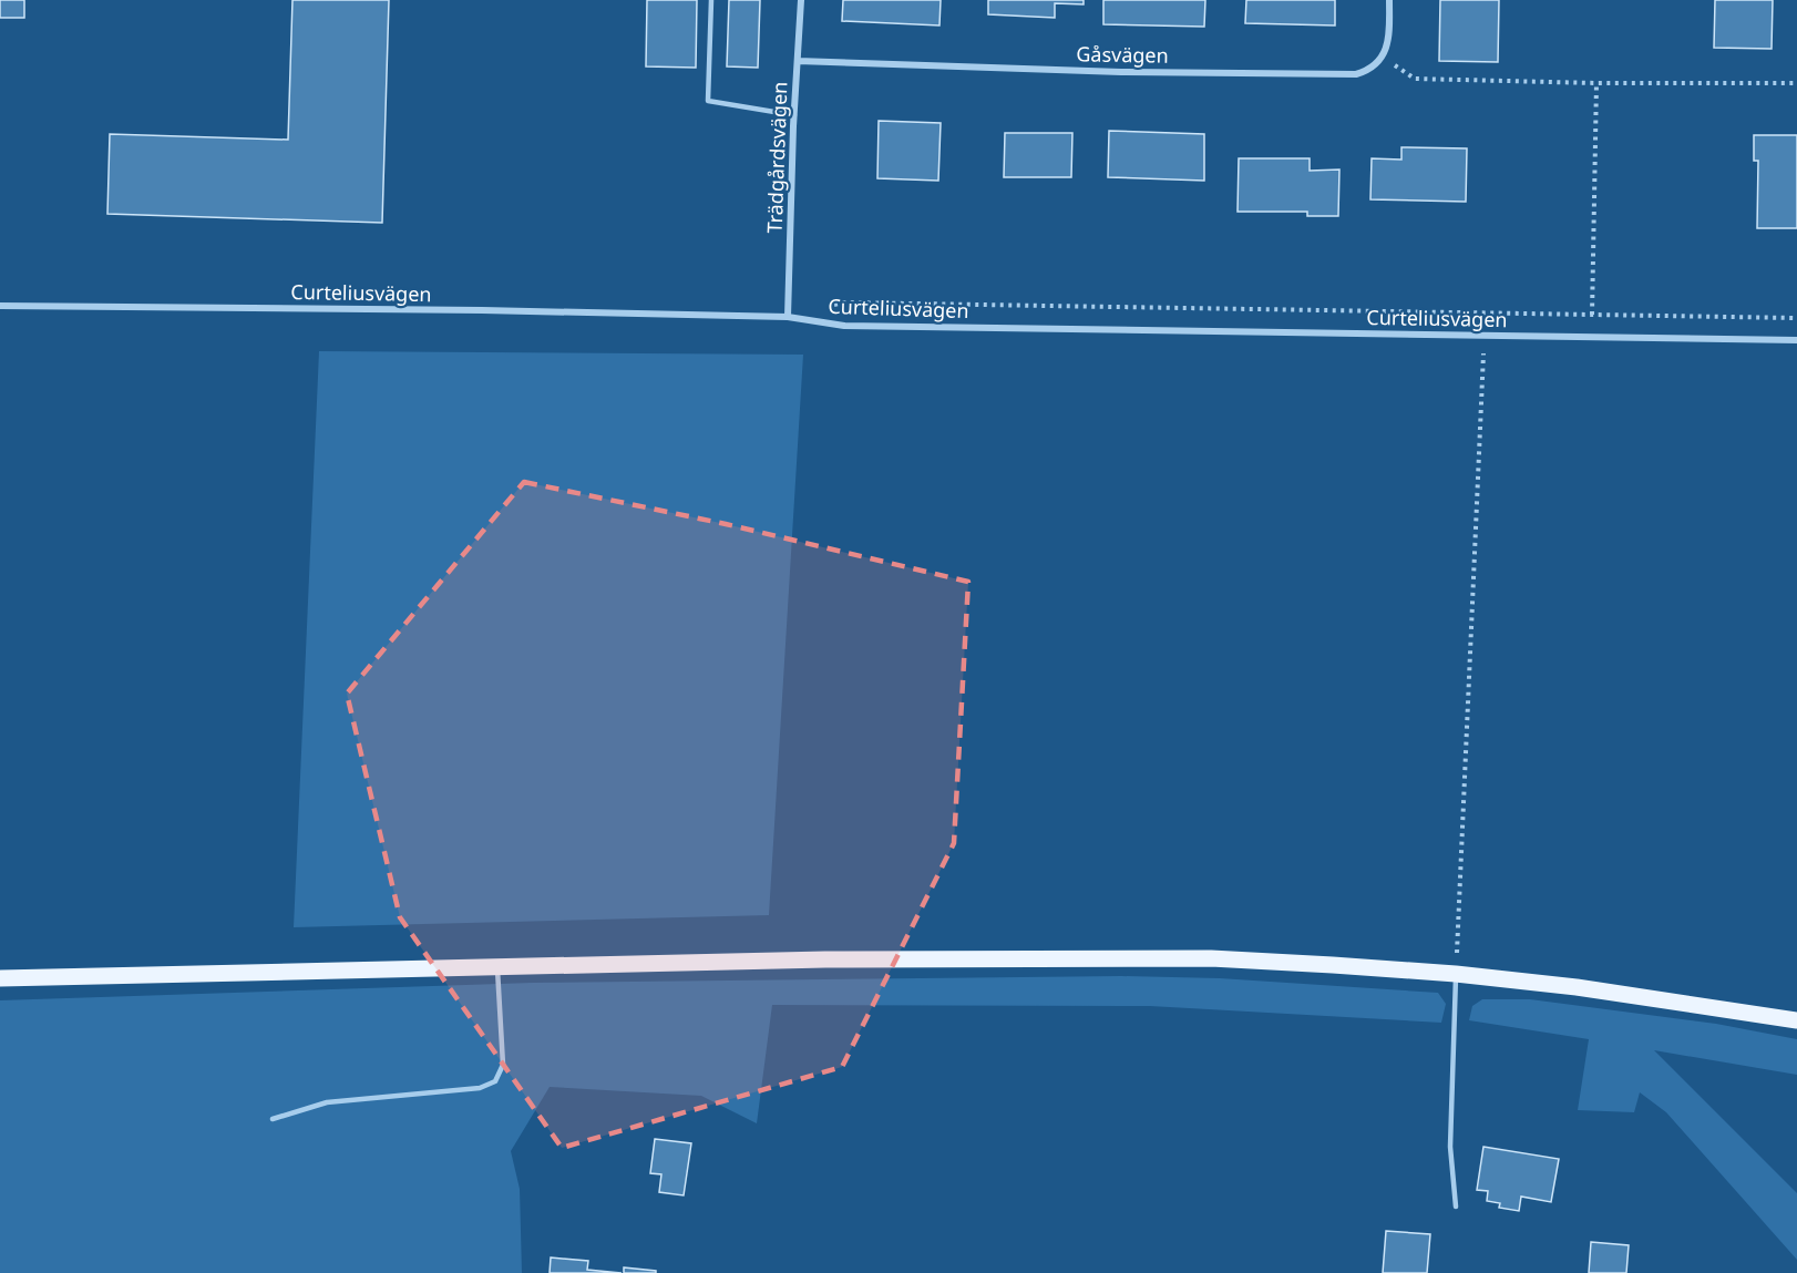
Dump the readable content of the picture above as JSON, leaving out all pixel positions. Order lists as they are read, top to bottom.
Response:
{
  "streets": {
    "street": ["Gåsvägen", "Trädgårdsvägen", "Curteliusvägen"]
  },
  "crossings": [
    ["Gåsvägen", "Trädgårdsvägen"],
    ["Trädgårdsvägen", "Curteliusvägen"]
  ]
}
